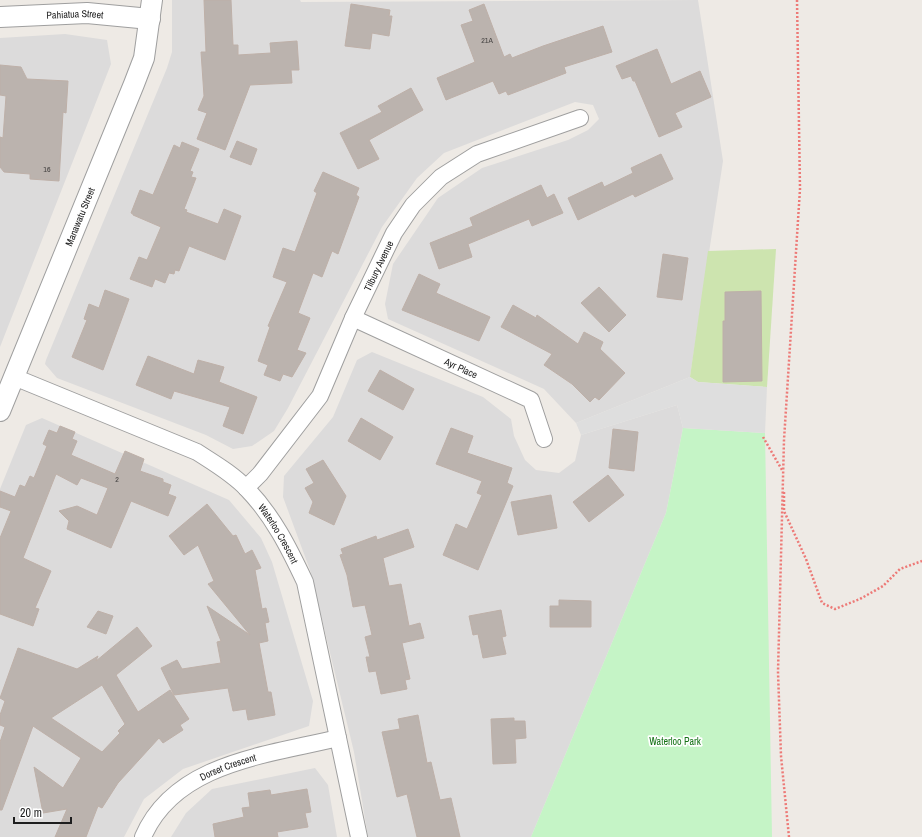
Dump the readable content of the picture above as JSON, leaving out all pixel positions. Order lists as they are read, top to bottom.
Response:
{
  "streets": {
    "street": [
      "Pahiatua Street",
      "Manawatu Street",
      "Tilbury Avenue",
      "Ayr Place",
      "Waterloo Crescent",
      "Dorset Crescent"
    ]
  },
  "crossings": [
    ["Pahiatua Street", "Manawatu Street"],
    ["Manawatu Street", "Waterloo Crescent"],
    ["Tilbury Avenue", "Ayr Place"],
    ["Tilbury Avenue", "Waterloo Crescent"],
    ["Waterloo Crescent", "Dorset Crescent"]
  ],
  "parks": ["Waterloo Park"],
  "house_numbers": ["21A", "16", "2"],
  "scale_bar": "20 m"
}
